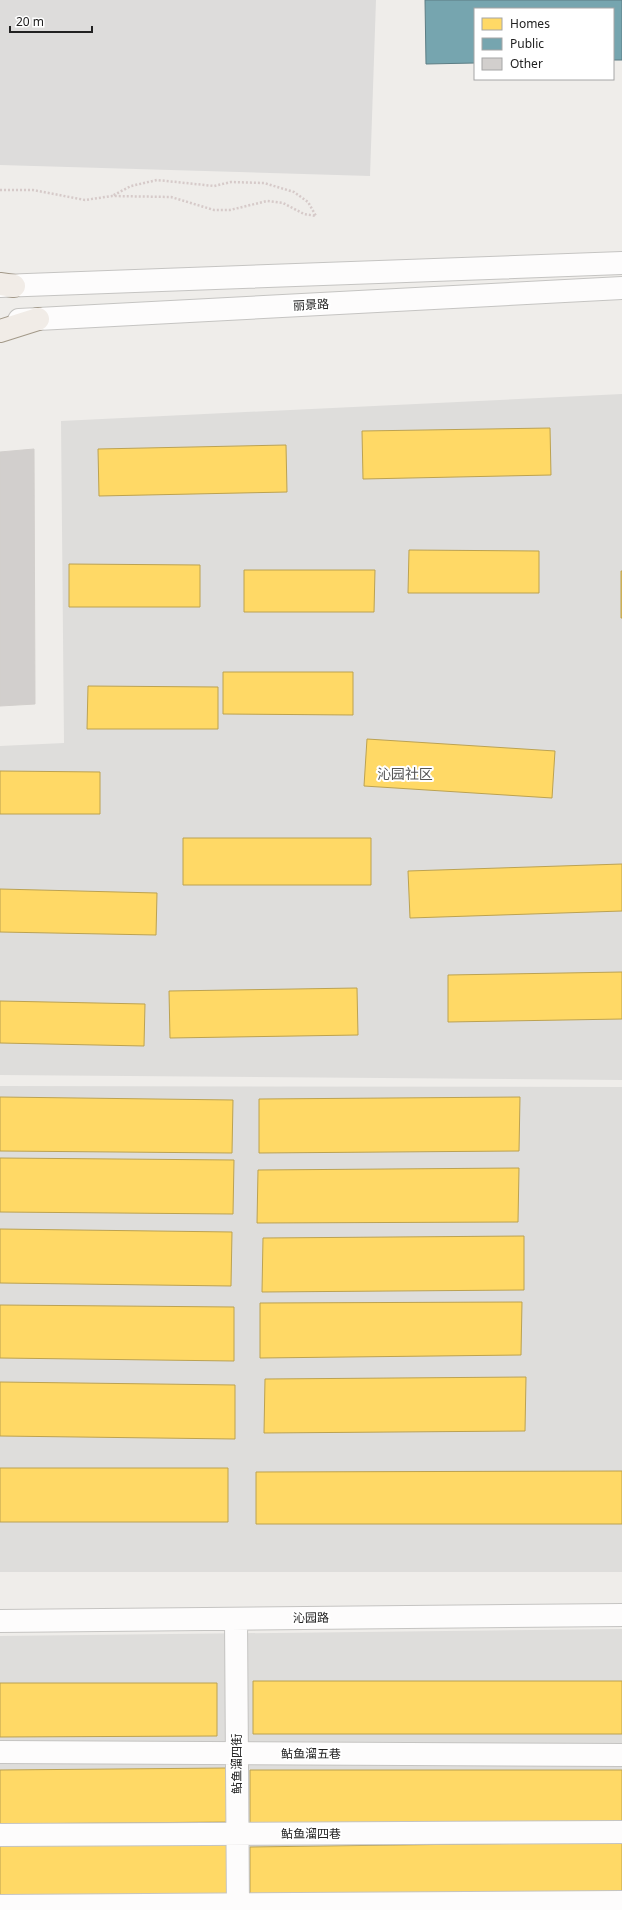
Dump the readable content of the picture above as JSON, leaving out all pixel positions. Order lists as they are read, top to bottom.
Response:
{
  "streets": {
    "street": [
      "丽景路",
      "沁园路",
      "鲇鱼溜五巷",
      "鲇鱼溜四街",
      "鲇鱼溜四巷"
    ]
  },
  "crossings": [
    ["沁园路", "鲇鱼溜四街"],
    ["鲇鱼溜五巷", "鲇鱼溜四街"],
    ["鲇鱼溜四街", "鲇鱼溜四巷"]
  ],
  "districts": ["沁园社区"],
  "legend": ["Homes", "Public", "Other"],
  "scale_bar": "20 m"
}
